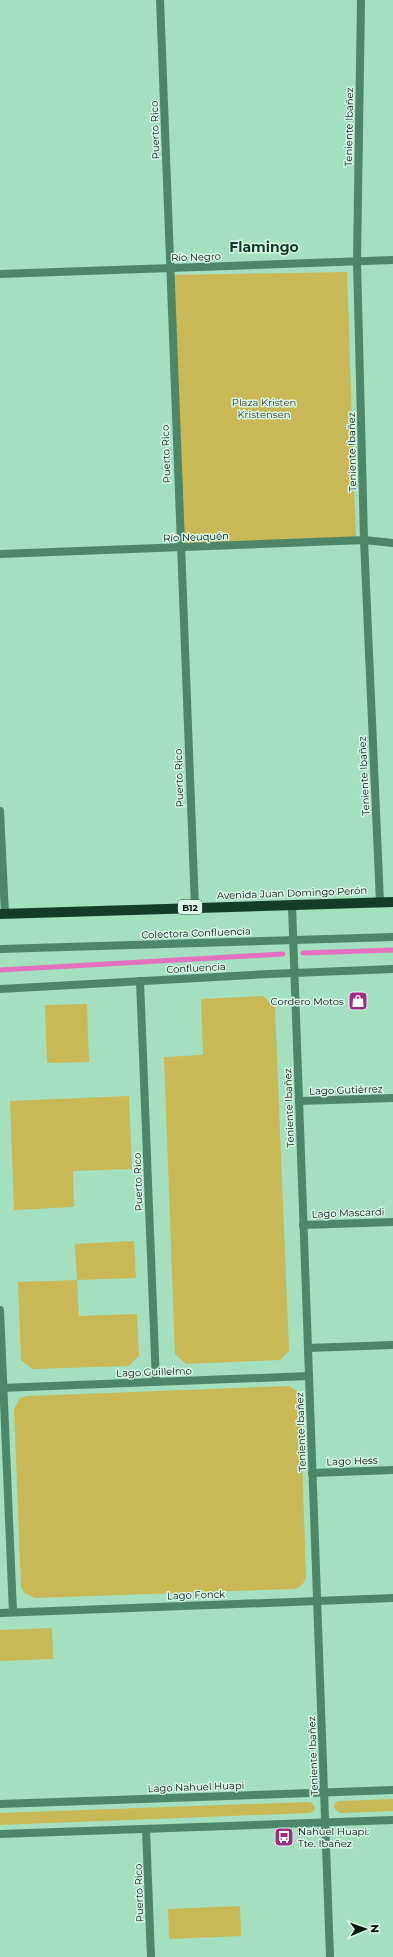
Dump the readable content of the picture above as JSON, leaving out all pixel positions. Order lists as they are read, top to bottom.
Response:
{
  "streets": {
    "main road": ["Avenida Juan Domingo Perón", "B12"],
    "street": [
      "Teniente Ibañez",
      "Puerto Rico",
      "Río Negro",
      "Río Neuquén",
      "Colectora Confluencia",
      "Confluencia",
      "Lago Gutiérrez",
      "Lago Mascardi",
      "Lago Guillelmo",
      "Lago Hess",
      "Lago Fonck",
      "Lago Nahuel Huapi"
    ]
  },
  "crossings": [
    ["Teniente Ibañez", "Río Negro"],
    ["Teniente Ibañez", "Río Neuquén"],
    ["Teniente Ibañez", "Avenida Juan Domingo Perón"],
    ["Teniente Ibañez", "Colectora Confluencia"],
    ["Teniente Ibañez", "Confluencia"],
    ["Teniente Ibañez", "Lago Gutiérrez"],
    ["Teniente Ibañez", "Lago Mascardi"],
    ["Teniente Ibañez", "Lago Guillelmo"],
    ["Teniente Ibañez", "Lago Hess"],
    ["Teniente Ibañez", "Lago Fonck"],
    ["Teniente Ibañez", "Lago Nahuel Huapi"],
    ["Puerto Rico", "Río Negro"],
    ["Puerto Rico", "Río Neuquén"],
    ["Puerto Rico", "Avenida Juan Domingo Perón"],
    ["Puerto Rico", "Confluencia"],
    ["Puerto Rico", "Lago Guillelmo"]
  ],
  "districts": ["Flamingo"],
  "parks": ["Plaza Kristen Kristensen"],
  "places": {
    "shop": ["Cordero Motos"],
    "bus stop": ["Nahuel Huapi: Tte. Ibañez"]
  },
  "north": "right"
}
